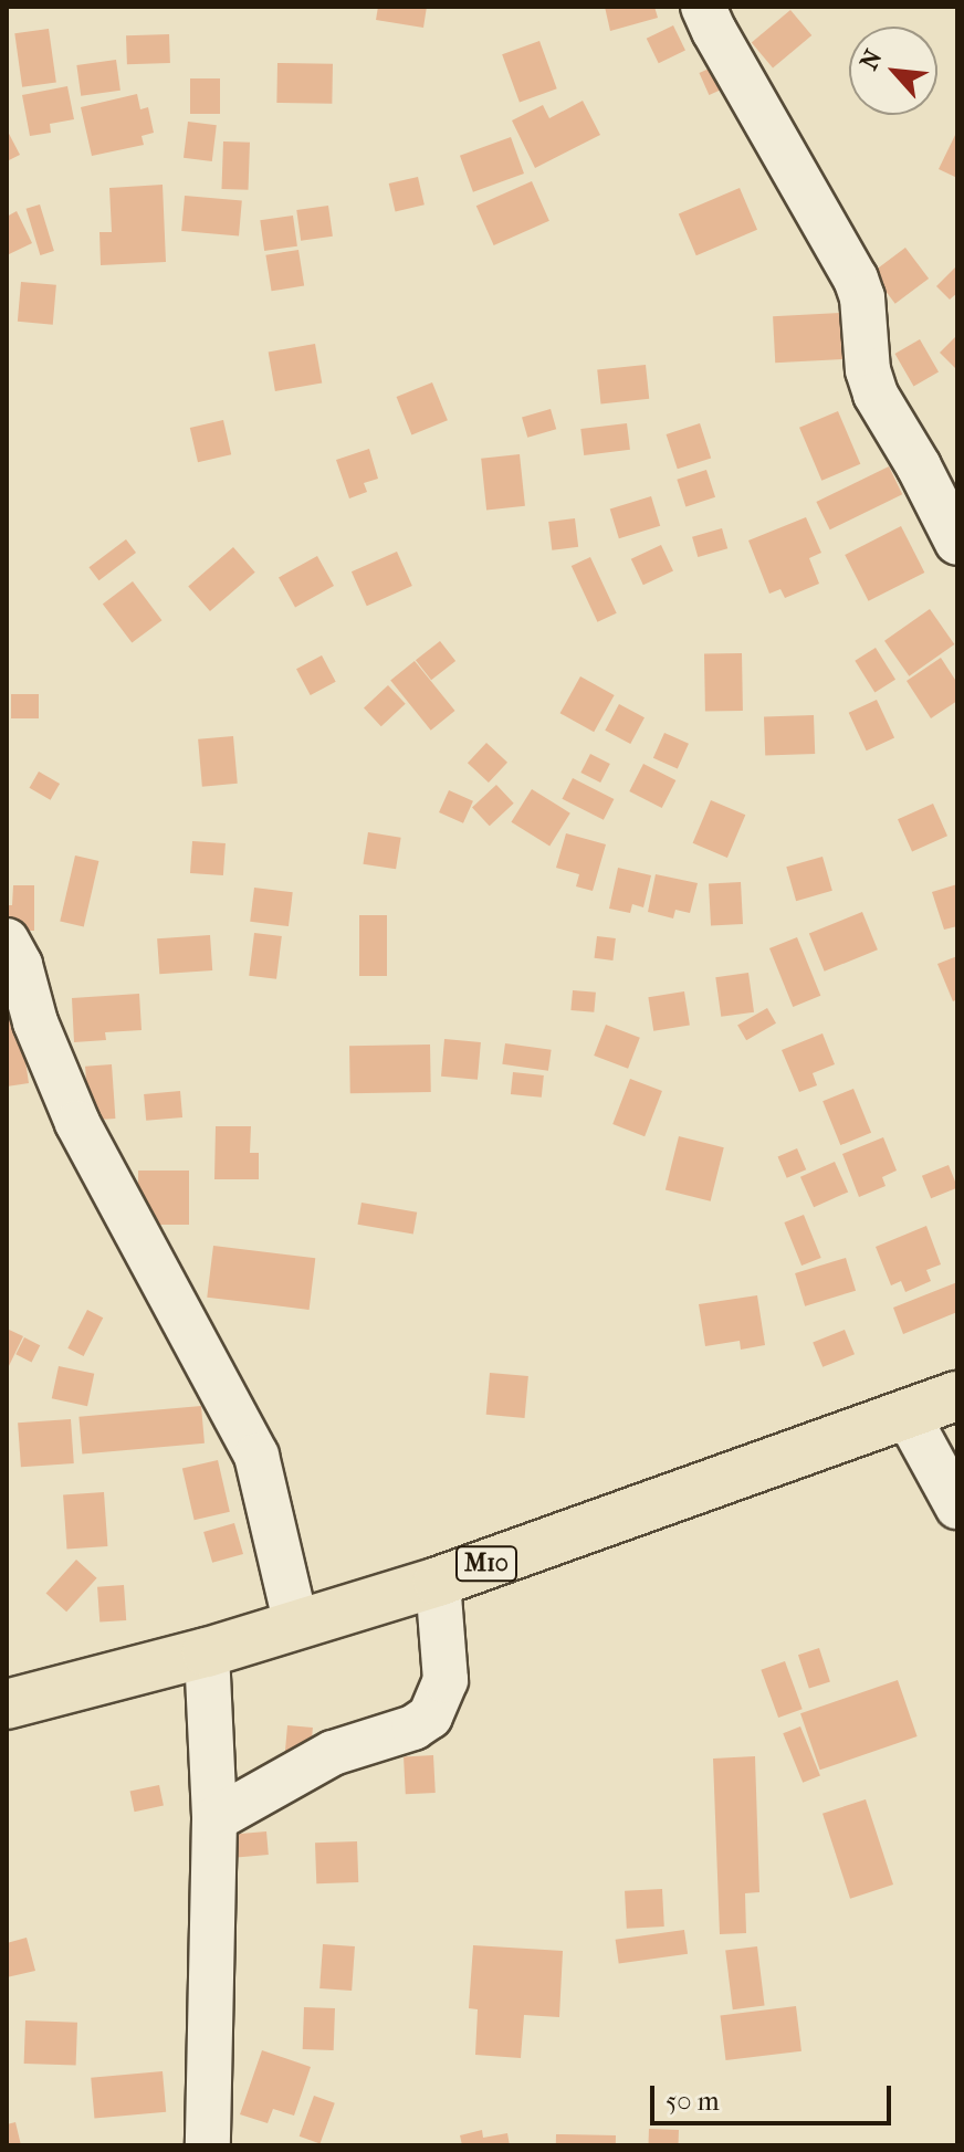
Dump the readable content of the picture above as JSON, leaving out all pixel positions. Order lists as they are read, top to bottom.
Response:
{
  "streets": {
    "highway": ["M10"]
  },
  "scale_bar": "50 m",
  "north": "top left"
}
